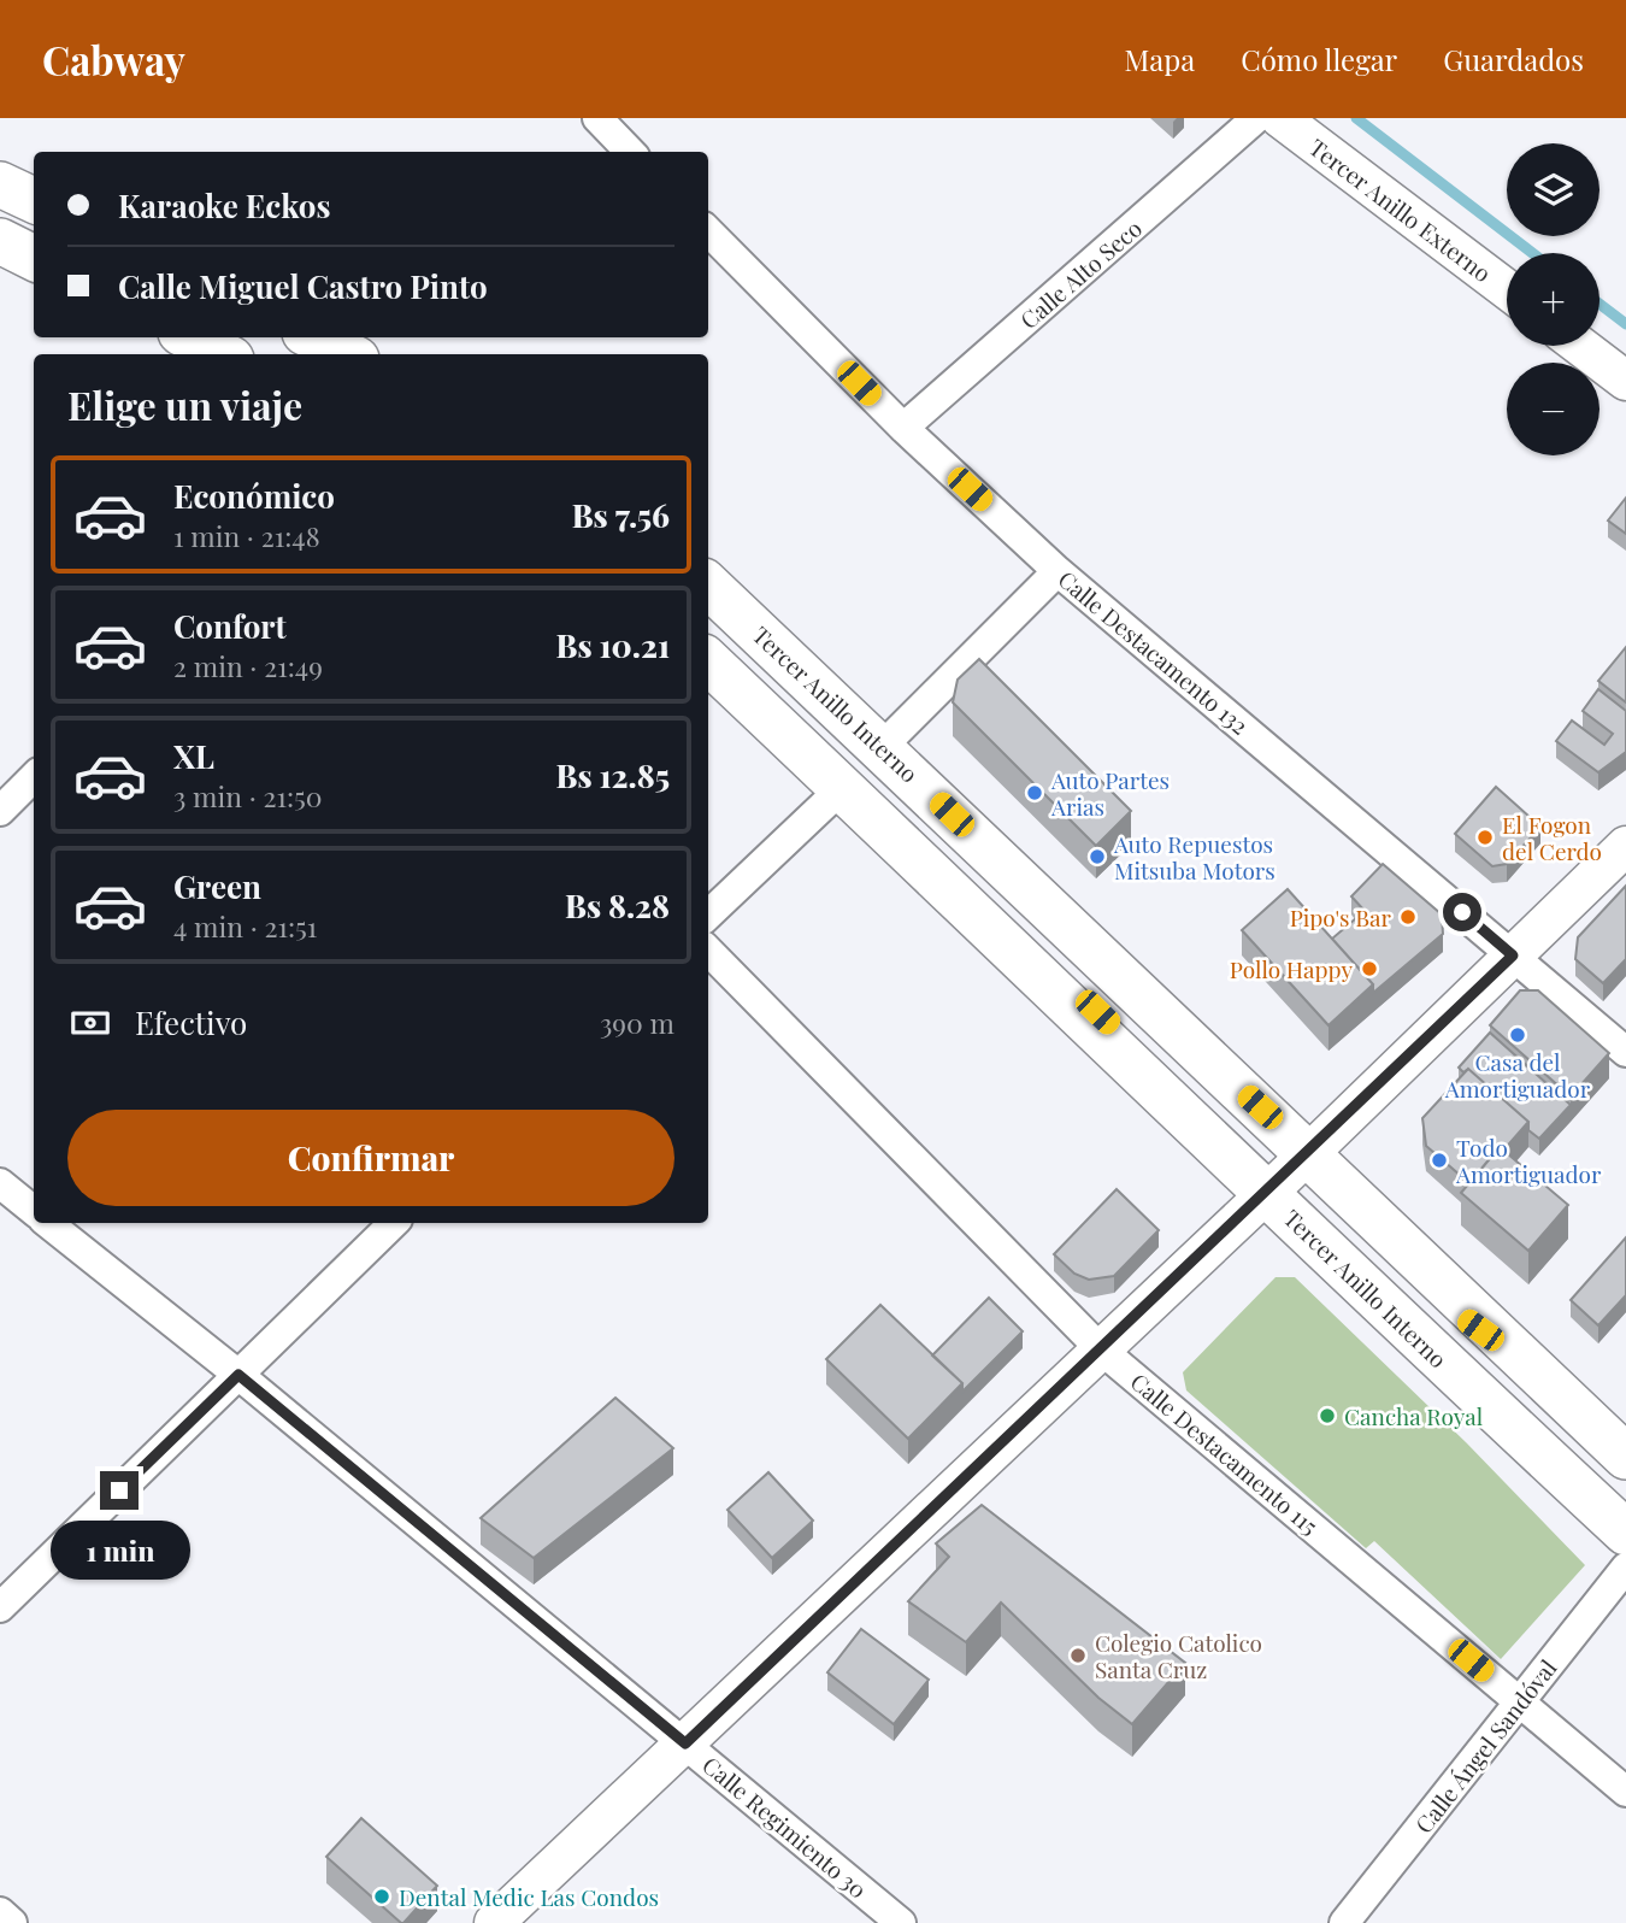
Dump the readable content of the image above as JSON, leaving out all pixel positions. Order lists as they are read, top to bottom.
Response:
{
  "streets": {
    "main road": ["Tercer Anillo Interno"],
    "street": [
      "Tercer Anillo Externo",
      "Calle Alto Seco",
      "Calle Destacamento 132",
      "Calle Destacamento 115",
      "Calle Ángel Sandóval",
      "Calle Regimiento 30"
    ]
  },
  "crossings": [
    ["Calle Alto Seco", "Calle Destacamento 132"],
    ["Calle Destacamento 115", "Calle Ángel Sandóval"]
  ],
  "places": [
    "Auto Partes Arias",
    "El Fogon del Cerdo",
    "Auto Repuestos Mitsuba Motors",
    "Pipo's Bar",
    "Pollo Happy",
    "Casa del Amortiguador",
    "Todo Amortiguador",
    "Cancha Royal",
    "Colegio Catolico Santa Cruz",
    "Dental Medic Las Condos"
  ],
  "page": {
    "header": "Cabway",
    "nav": ["Mapa", "Cómo llegar", "Guardados"],
    "map_buttons": ["+", "−"],
    "banner": ["Karaoke Eckos", "Calle Miguel Castro Pinto"],
    "heading": "Elige un viaje",
    "list": [
      {
        "name": "Económico",
        "note": "1 min · 21:48",
        "value": "Bs 7.56"
      },
      {
        "name": "Confort",
        "note": "2 min · 21:49",
        "value": "Bs 10.21"
      },
      {
        "name": "XL",
        "note": "3 min · 21:50",
        "value": "Bs 12.85"
      },
      {
        "name": "Green",
        "note": "4 min · 21:51",
        "value": "Bs 8.28"
      }
    ],
    "pay": ["Efectivo", "390 m"],
    "buttons": "Confirmar",
    "bubble": "1 min"
  }
}
